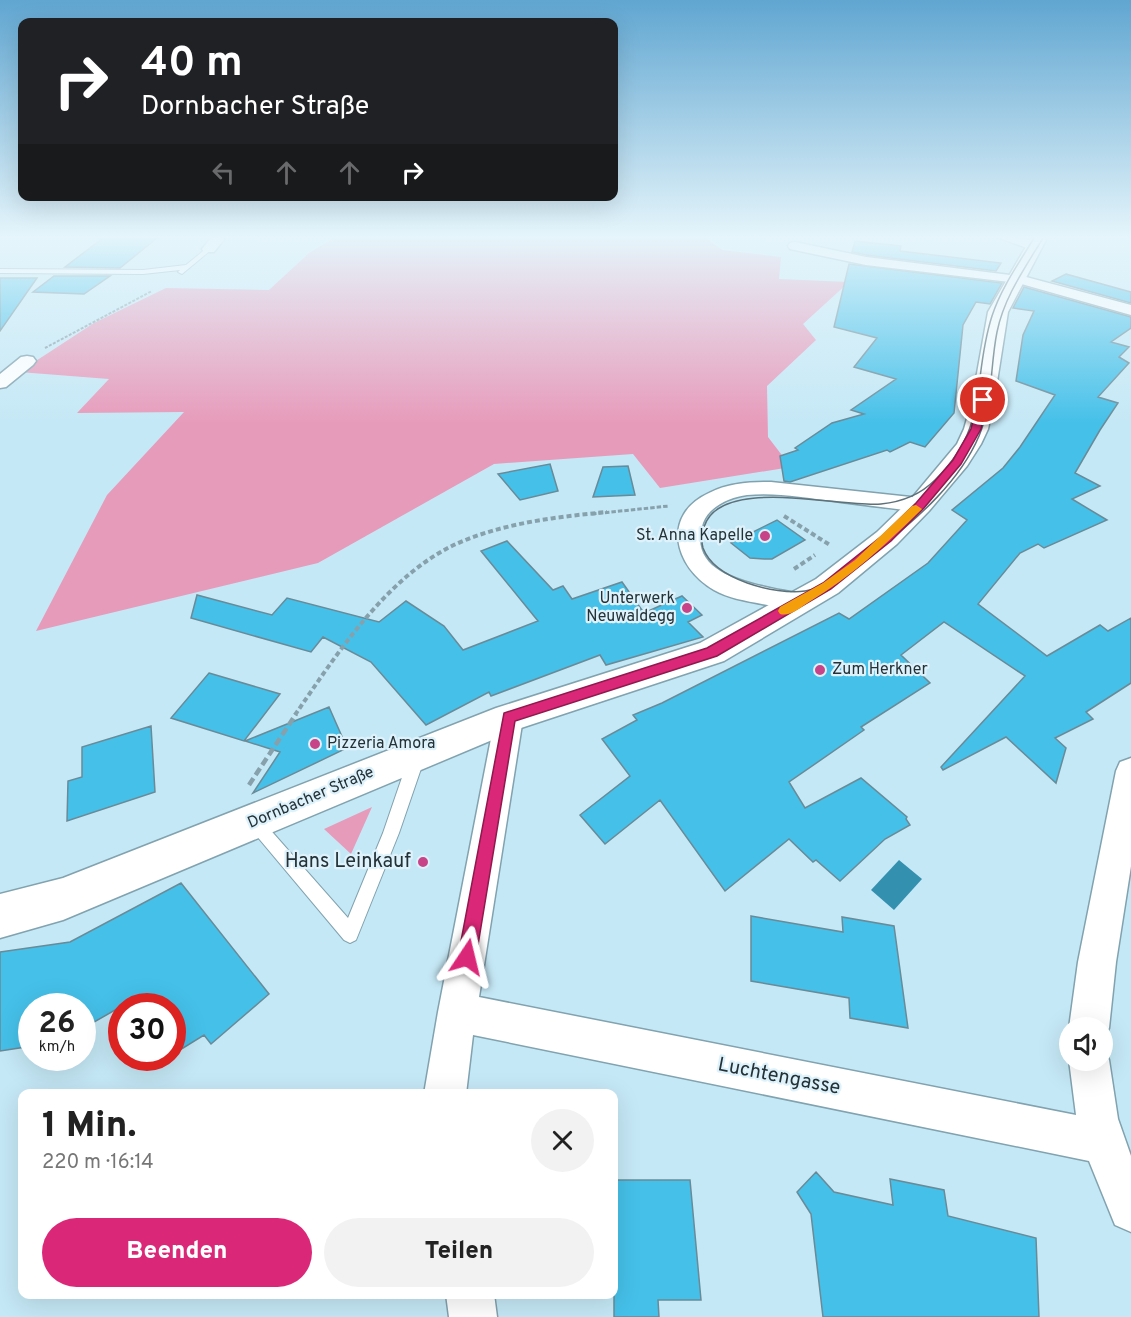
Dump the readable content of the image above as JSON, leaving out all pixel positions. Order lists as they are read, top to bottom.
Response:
{
  "streets": {
    "main road": ["Dornbacher Straße"],
    "street": ["Luchtengasse"]
  },
  "places": [
    "St. Anna Kapelle",
    "Unterwerk Neuwaldegg",
    "Zum Herkner",
    "Pizzeria Amora",
    "Hans Leinkauf"
  ],
  "page": {
    "turn": ["40 m", "Dornbacher Straße"],
    "speed": "26 km/h",
    "limit": "30",
    "heading": ["1 Min.", "220 m · 16:14"],
    "buttons": ["Beenden", "Teilen"]
  }
}
